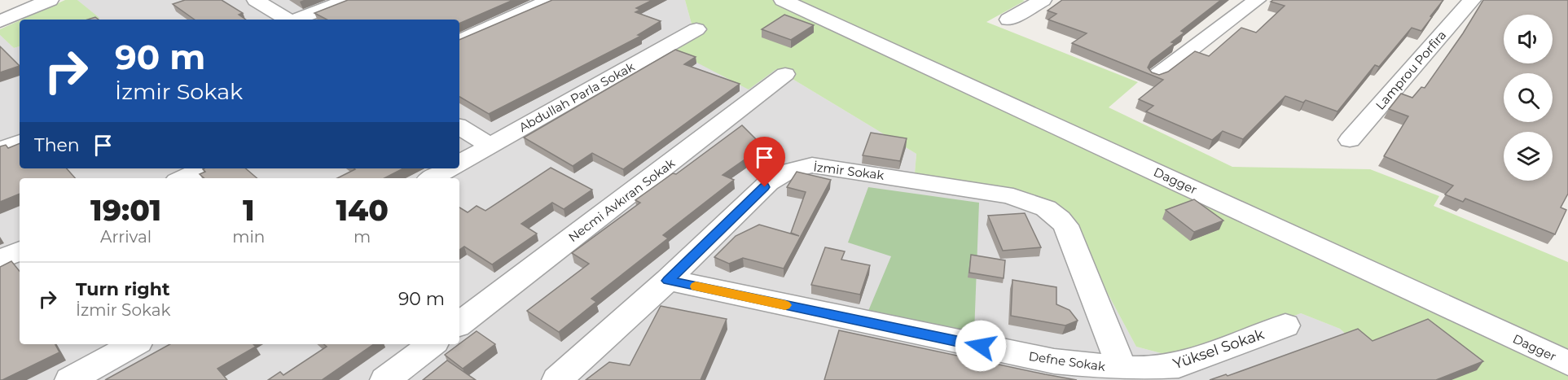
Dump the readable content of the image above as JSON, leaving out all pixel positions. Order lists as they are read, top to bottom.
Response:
{
  "streets": {
    "street": [
      "Lamprou Porfira",
      "Abdullah Parla Sokak",
      "İzmir Sokak",
      "Dagger",
      "Necmi Avkıran Sokak",
      "Yüksel Sokak",
      "Defne Sokak"
    ]
  },
  "crossings": [
    ["İzmir Sokak", "Yüksel Sokak"],
    ["İzmir Sokak", "Defne Sokak"],
    ["Yüksel Sokak", "Defne Sokak"]
  ],
  "page": {
    "turn": ["90 m", "İzmir Sokak"],
    "then": "Then",
    "eta": [
      "19:01",
      "Arrival",
      "1",
      "min",
      "140",
      "m"
    ],
    "list": [
      {
        "name": "Turn right",
        "note": "İzmir Sokak",
        "value": "90 m"
      }
    ]
  }
}
